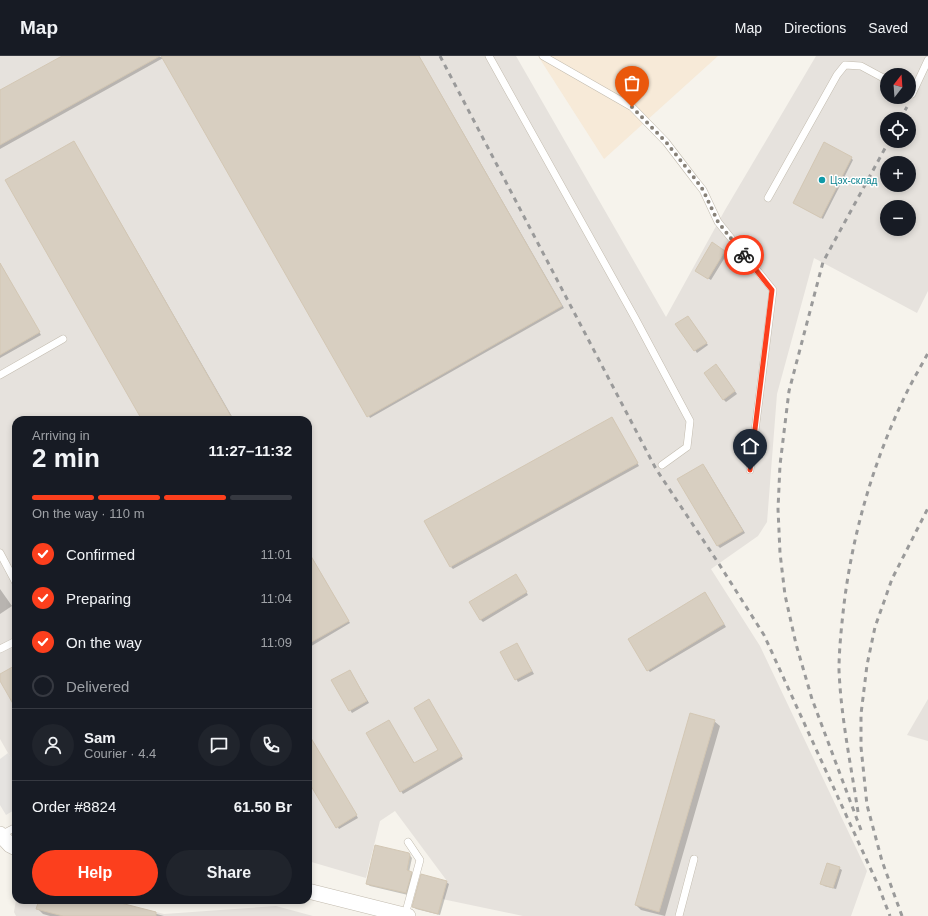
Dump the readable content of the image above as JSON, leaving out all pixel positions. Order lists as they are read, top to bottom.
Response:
{
  "places": ["Цэх-склад"],
  "north": "top",
  "page": {
    "header": "Map",
    "nav": ["Map", "Directions", "Saved"],
    "map_buttons": ["+", "−"],
    "heading": ["2 min", "Arriving in", "11:27–11:32"],
    "panel": [
      "Sam",
      "Courier · 4.4",
      "Order #8824",
      "61.50 Br"
    ],
    "bar": "On the way · 110 m",
    "list": [
      ["Confirmed", "11:01"],
      ["Preparing", "11:04"],
      ["On the way", "11:09"],
      "Delivered"
    ],
    "buttons": ["Help", "Share"]
  }
}
